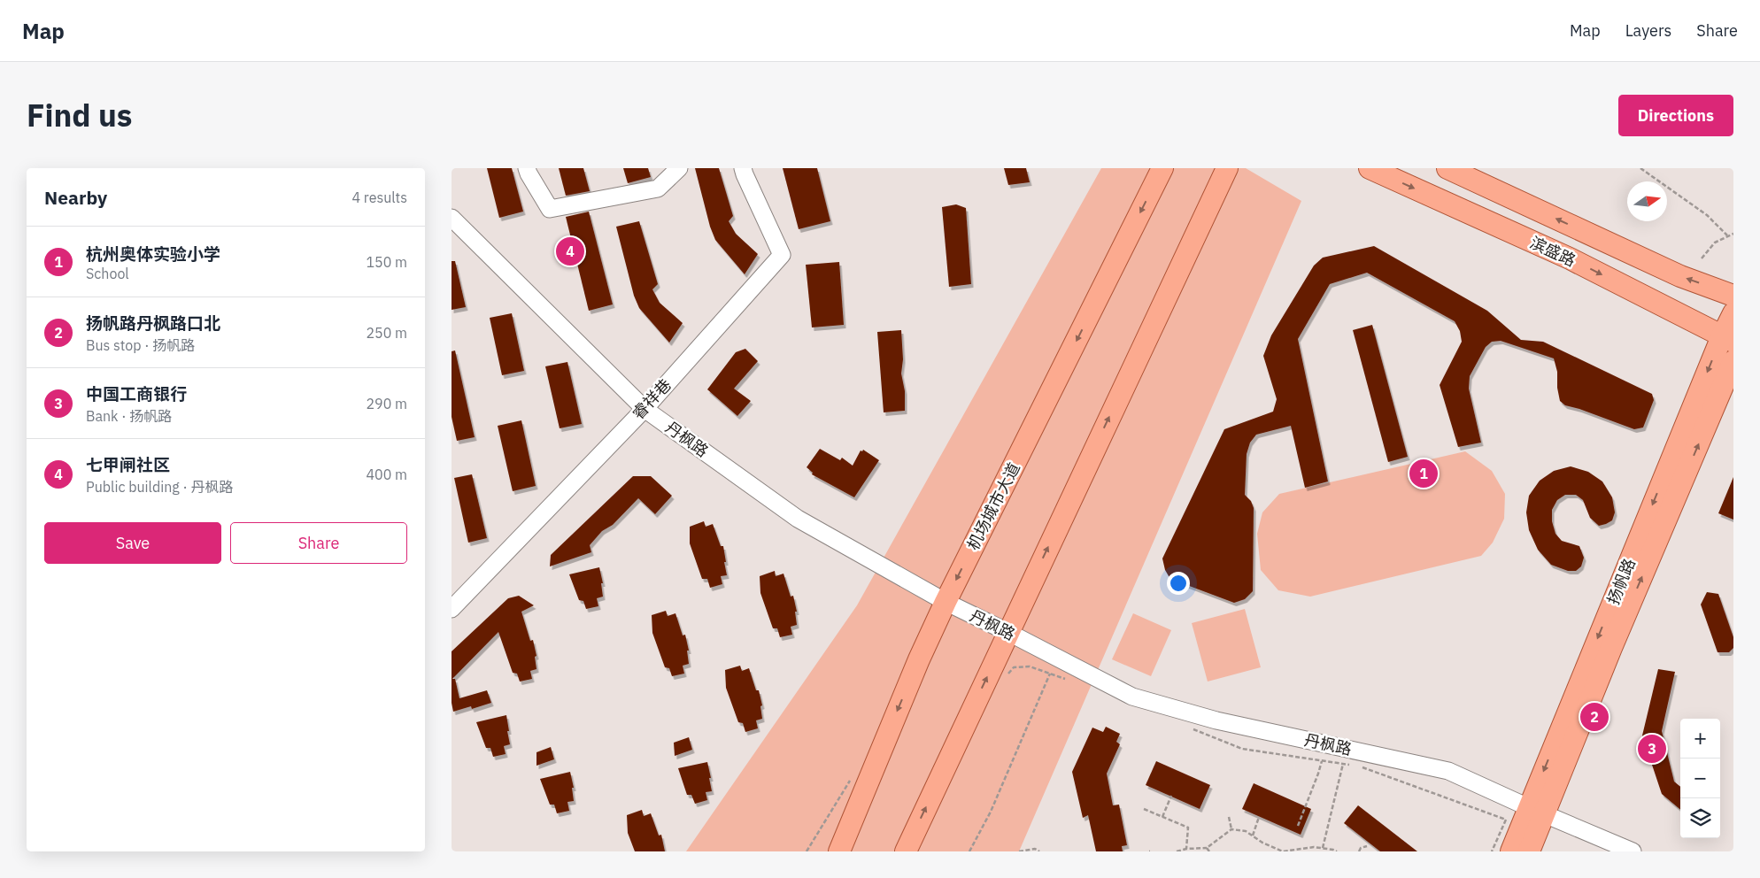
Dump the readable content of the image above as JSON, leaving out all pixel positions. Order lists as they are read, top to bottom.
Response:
{
  "streets": {
    "main road": ["滨盛路", "机场城市大道", "扬帆路"],
    "street": ["睿祥巷", "丹枫路"]
  },
  "crossings": [
    ["滨盛路", "扬帆路"],
    ["睿祥巷", "丹枫路"],
    ["丹枫路", "机场城市大道"],
    ["丹枫路", "扬帆路"]
  ],
  "north": "right",
  "page": {
    "header": "Map",
    "nav": ["Map", "Layers", "Share"],
    "title": "Find us",
    "buttons": [
      "Directions",
      ["Save", "Share"]
    ],
    "heading": ["Nearby", "4 results"],
    "list": [
      {
        "mark": "1",
        "name": "杭州奥体实验小学",
        "note": "School",
        "value": "150 m"
      },
      {
        "mark": "2",
        "name": "扬帆路丹枫路口北",
        "note": "Bus stop · 扬帆路",
        "value": "250 m"
      },
      {
        "mark": "3",
        "name": "中国工商银行",
        "note": "Bank · 扬帆路",
        "value": "290 m"
      },
      {
        "mark": "4",
        "name": "七甲闸社区",
        "note": "Public building · 丹枫路",
        "value": "400 m"
      }
    ],
    "pins": [
      "4",
      "1",
      "2",
      "3"
    ],
    "map_buttons": ["+", "−"]
  }
}
